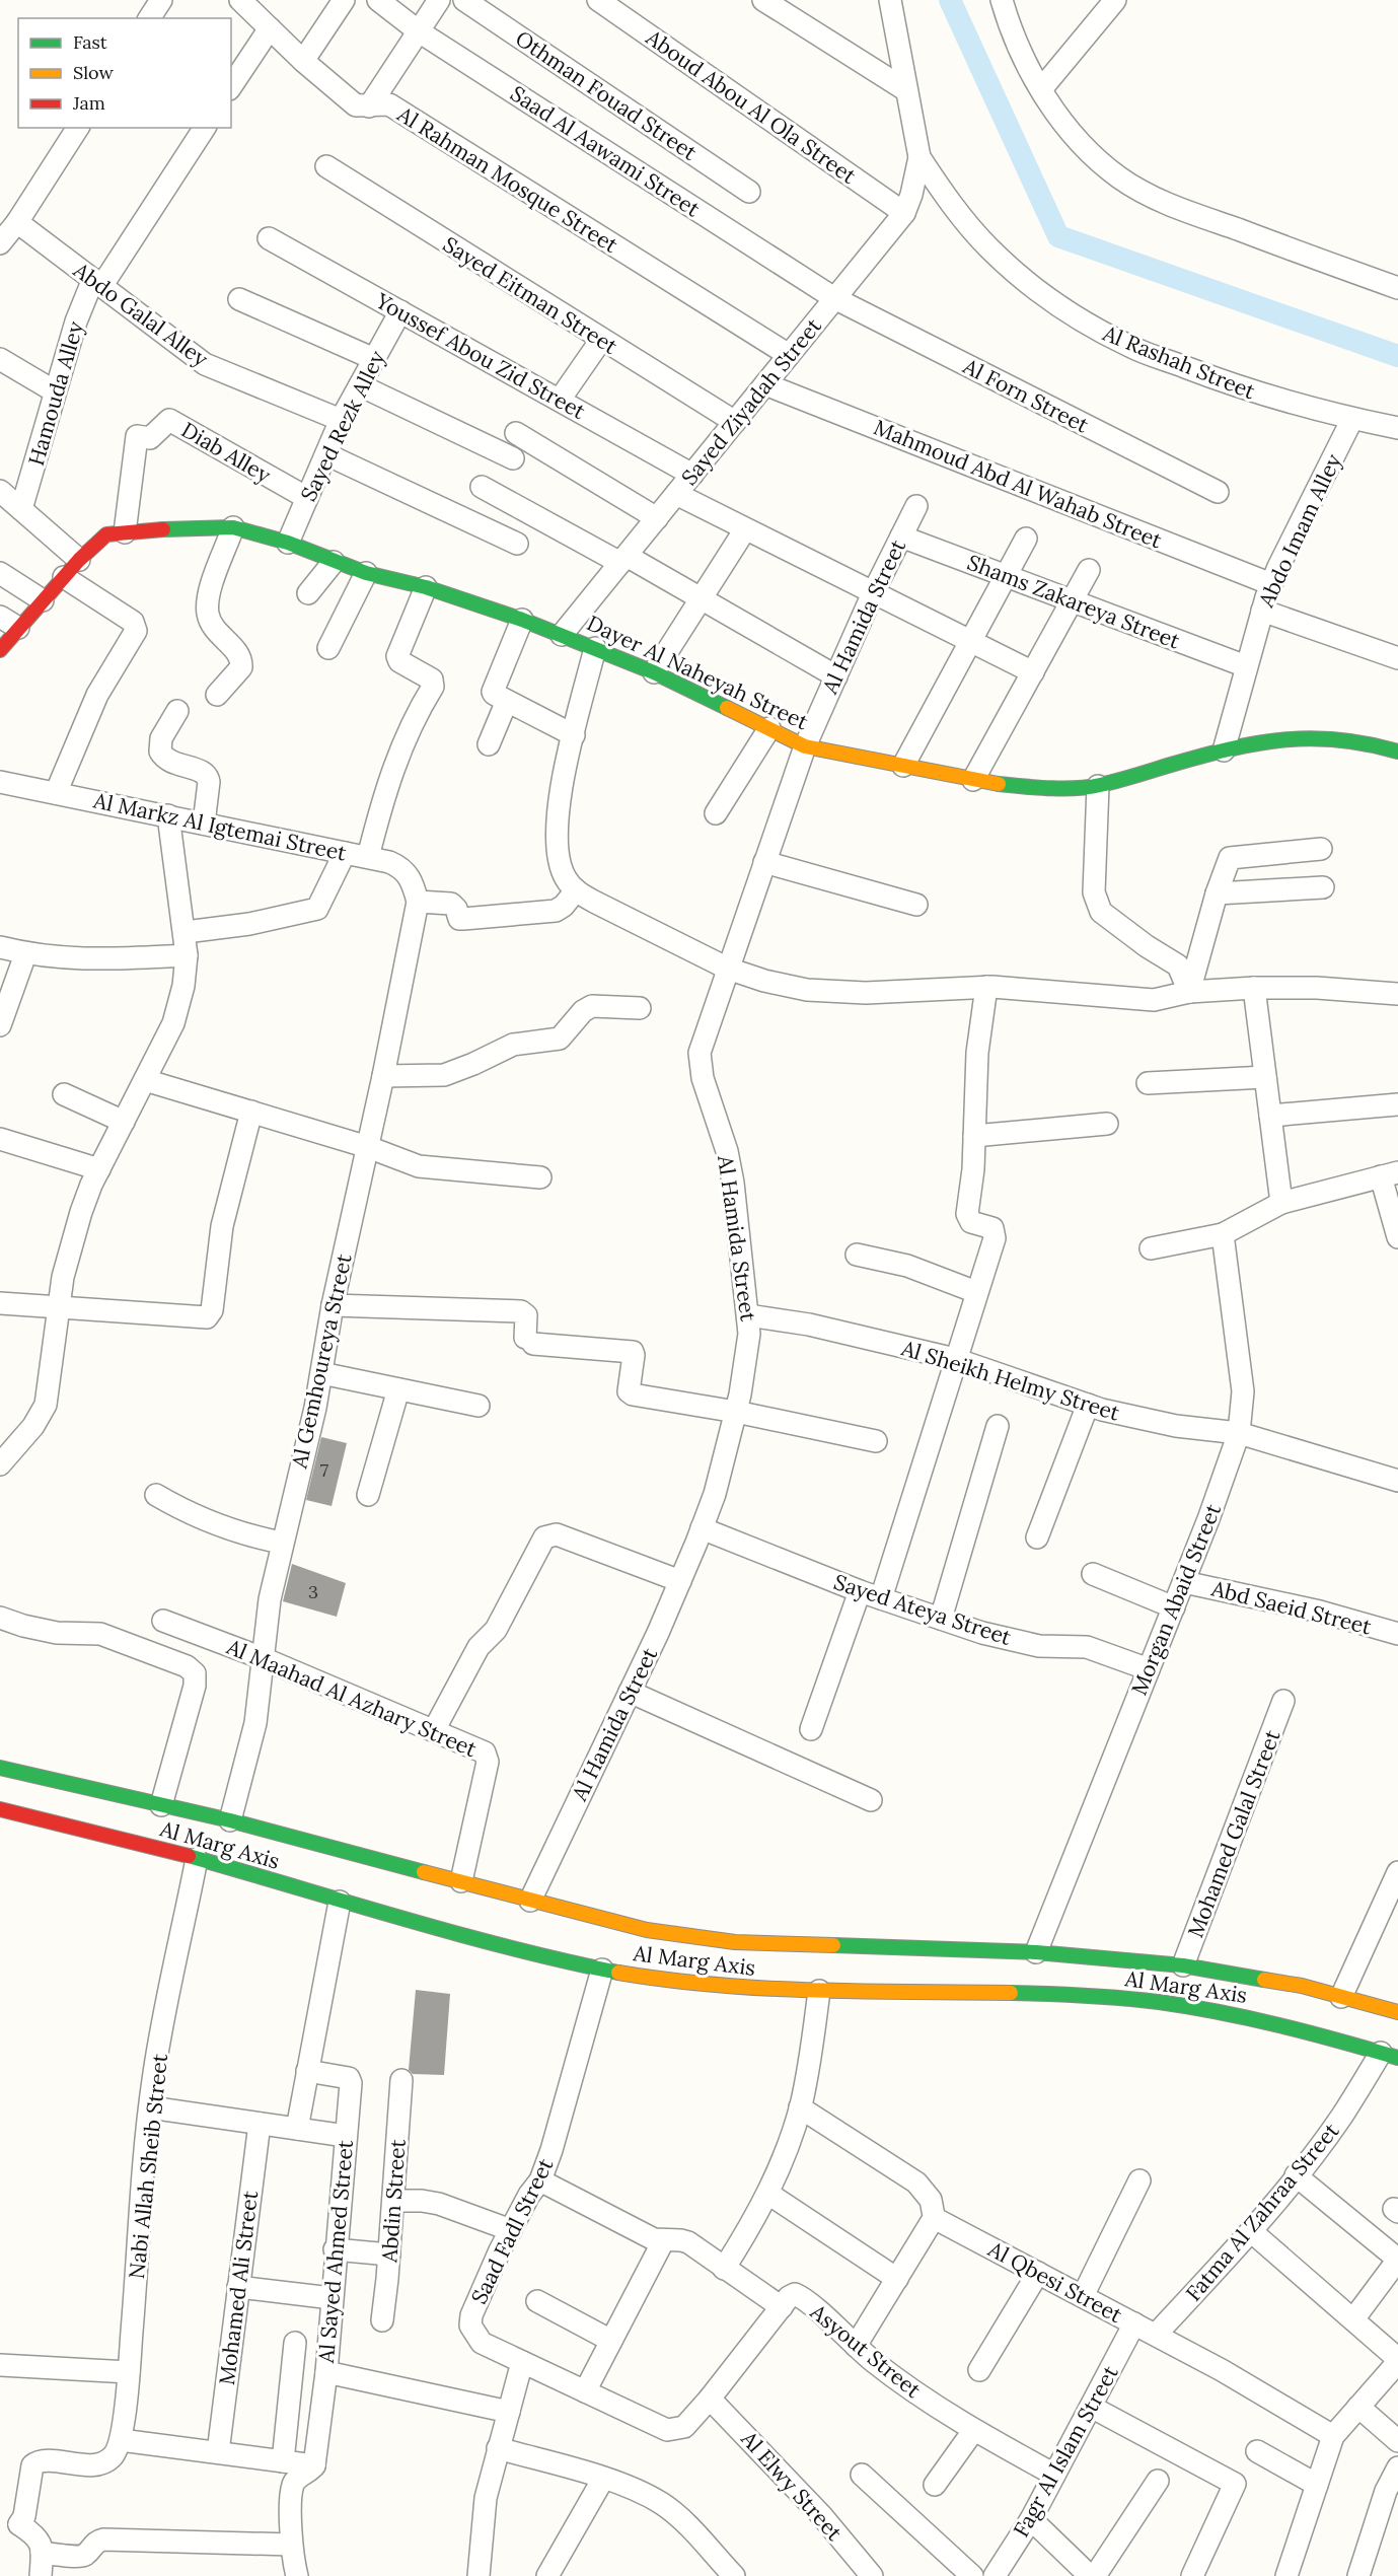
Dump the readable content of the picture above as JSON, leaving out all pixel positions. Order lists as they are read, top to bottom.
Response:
{
  "streets": {
    "main road": ["Dayer Al Naheyah Street", "Al Marg Axis"],
    "street": [
      "Othman Fouad Street",
      "Aboud Abou Al Ola Street",
      "Saad Al Aawami Street",
      "Al Rahman Mosque Street",
      "Sayed Eitman Street",
      "Abdo Galal Alley",
      "Youssef Abou Zid Street",
      "Al Rashah Street",
      "Hamouda Alley",
      "Al Forn Street",
      "Sayed Ziyadah Street",
      "Sayed Rezk Alley",
      "Diab Alley",
      "Mahmoud Abd Al Wahab Street",
      "Abdo Imam Alley",
      "Shams Zakareya Street",
      "Al Hamida Street",
      "Al Markz Al Igtemai Street",
      "Al Gemhoureya Street",
      "Al Sheikh Helmy Street",
      "Morgan Abaid Street",
      "Abd Saeid Street",
      "Sayed Ateya Street",
      "Al Maahad Al Azhary Street",
      "Mohamed Galal Street",
      "Nabi Allah Sheib Street",
      "Abdin Street",
      "Fatma Al Zahraa Street",
      "Saad Fadl Street",
      "Al Sayed Ahmed Street",
      "Al Qbesi Street",
      "Mohamed Ali Street",
      "Asyout Street",
      "Fagr Al Islam Street",
      "Al Elwy Street"
    ]
  },
  "crossings": [
    ["Aboud Abou Al Ola Street", "Sayed Ziyadah Street"],
    ["Saad Al Aawami Street", "Al Forn Street"],
    ["Saad Al Aawami Street", "Sayed Ziyadah Street"],
    ["Al Rahman Mosque Street", "Sayed Ziyadah Street"],
    ["Sayed Eitman Street", "Sayed Ziyadah Street"],
    ["Abdo Galal Alley", "Hamouda Alley"],
    ["Abdo Galal Alley", "Sayed Rezk Alley"],
    ["Youssef Abou Zid Street", "Sayed Ziyadah Street"],
    ["Youssef Abou Zid Street", "Sayed Rezk Alley"],
    ["Al Rashah Street", "Sayed Ziyadah Street"],
    ["Al Rashah Street", "Abdo Imam Alley"],
    ["Al Forn Street", "Sayed Ziyadah Street"],
    ["Sayed Ziyadah Street", "Mahmoud Abd Al Wahab Street"],
    ["Sayed Ziyadah Street", "Dayer Al Naheyah Street"],
    ["Sayed Rezk Alley", "Diab Alley"],
    ["Sayed Rezk Alley", "Dayer Al Naheyah Street"],
    ["Diab Alley", "Dayer Al Naheyah Street"],
    ["Mahmoud Abd Al Wahab Street", "Abdo Imam Alley"],
    ["Abdo Imam Alley", "Shams Zakareya Street"],
    ["Abdo Imam Alley", "Dayer Al Naheyah Street"],
    ["Shams Zakareya Street", "Al Hamida Street"],
    ["Al Hamida Street", "Dayer Al Naheyah Street"],
    ["Al Hamida Street", "Al Sheikh Helmy Street"],
    ["Al Hamida Street", "Sayed Ateya Street"],
    ["Al Hamida Street", "Al Marg Axis"],
    ["Al Markz Al Igtemai Street", "Al Gemhoureya Street"],
    ["Al Gemhoureya Street", "Al Maahad Al Azhary Street"],
    ["Al Gemhoureya Street", "Al Marg Axis"],
    ["Al Sheikh Helmy Street", "Morgan Abaid Street"],
    ["Morgan Abaid Street", "Abd Saeid Street"],
    ["Morgan Abaid Street", "Sayed Ateya Street"],
    ["Morgan Abaid Street", "Al Marg Axis"],
    ["Al Maahad Al Azhary Street", "Al Marg Axis"],
    ["Mohamed Galal Street", "Al Marg Axis"],
    ["Al Marg Axis", "Nabi Allah Sheib Street"],
    ["Al Marg Axis", "Fatma Al Zahraa Street"],
    ["Al Marg Axis", "Saad Fadl Street"],
    ["Fatma Al Zahraa Street", "Al Qbesi Street"],
    ["Al Qbesi Street", "Fagr Al Islam Street"],
    ["Asyout Street", "Fagr Al Islam Street"],
    ["Asyout Street", "Al Elwy Street"]
  ],
  "house_numbers": ["7", "3"],
  "legend": ["Fast", "Slow", "Jam"]
}
